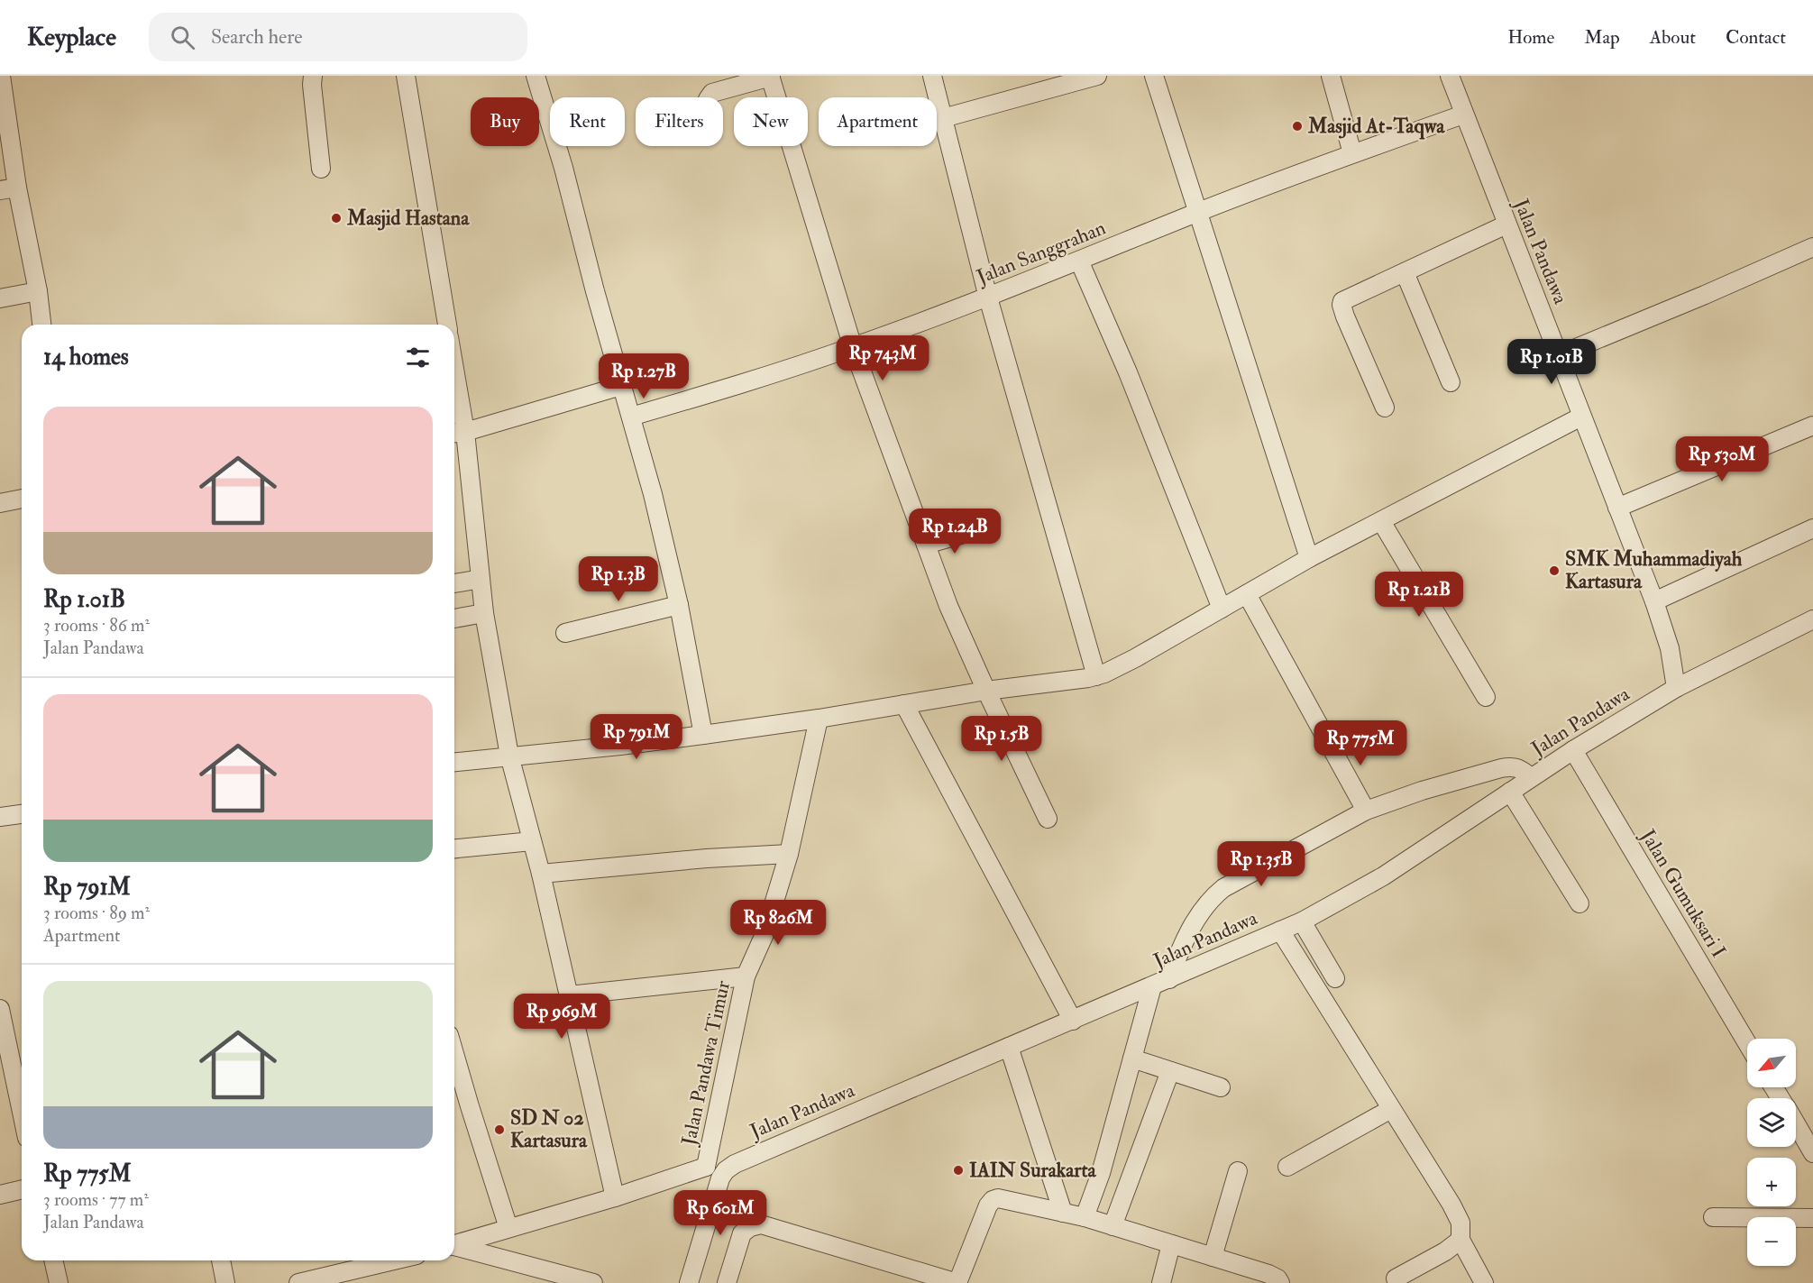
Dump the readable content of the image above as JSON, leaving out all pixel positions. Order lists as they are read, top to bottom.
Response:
{
  "streets": {
    "street": [
      "Jalan Pandawa",
      "Jalan Sanggrahan",
      "Jalan Gumuksari I",
      "Jalan Pandawa Timur"
    ]
  },
  "crossings": [
    ["Jalan Pandawa", "Jalan Sanggrahan"],
    ["Jalan Pandawa", "Jalan Gumuksari I"]
  ],
  "places": [
    "Masjid At-Taqwa",
    "Masjid Hastana",
    "SMK Muhammadiyah Kartasura",
    "SD N 02 Kartasura",
    "IAIN Surakarta"
  ],
  "north": "bottom left",
  "page": {
    "header": "Keyplace",
    "search": "Search here",
    "nav": [
      "Home",
      "Map",
      "About",
      "Contact"
    ],
    "chip": [
      "Buy",
      "Rent",
      "Filters",
      "New",
      "Apartment"
    ],
    "heading": "14 homes",
    "price": [
      "Rp 743M",
      "Rp 1.01B",
      "Rp 1.27B",
      "Rp 530M",
      "Rp 1.24B",
      "Rp 1.3B",
      "Rp 1.21B",
      "Rp 791M",
      "Rp 1.5B",
      "Rp 775M",
      "Rp 1.35B",
      "Rp 826M",
      "Rp 969M",
      "Rp 601M"
    ],
    "list": [
      {
        "name": "Rp 1.01B",
        "note": "3 rooms · 86 m² · Jalan Pandawa"
      },
      {
        "name": "Rp 791M",
        "note": "3 rooms · 89 m² · Apartment"
      },
      {
        "name": "Rp 775M",
        "note": "3 rooms · 77 m² · Jalan Pandawa"
      }
    ],
    "map_buttons": ["+", "−"]
  }
}
